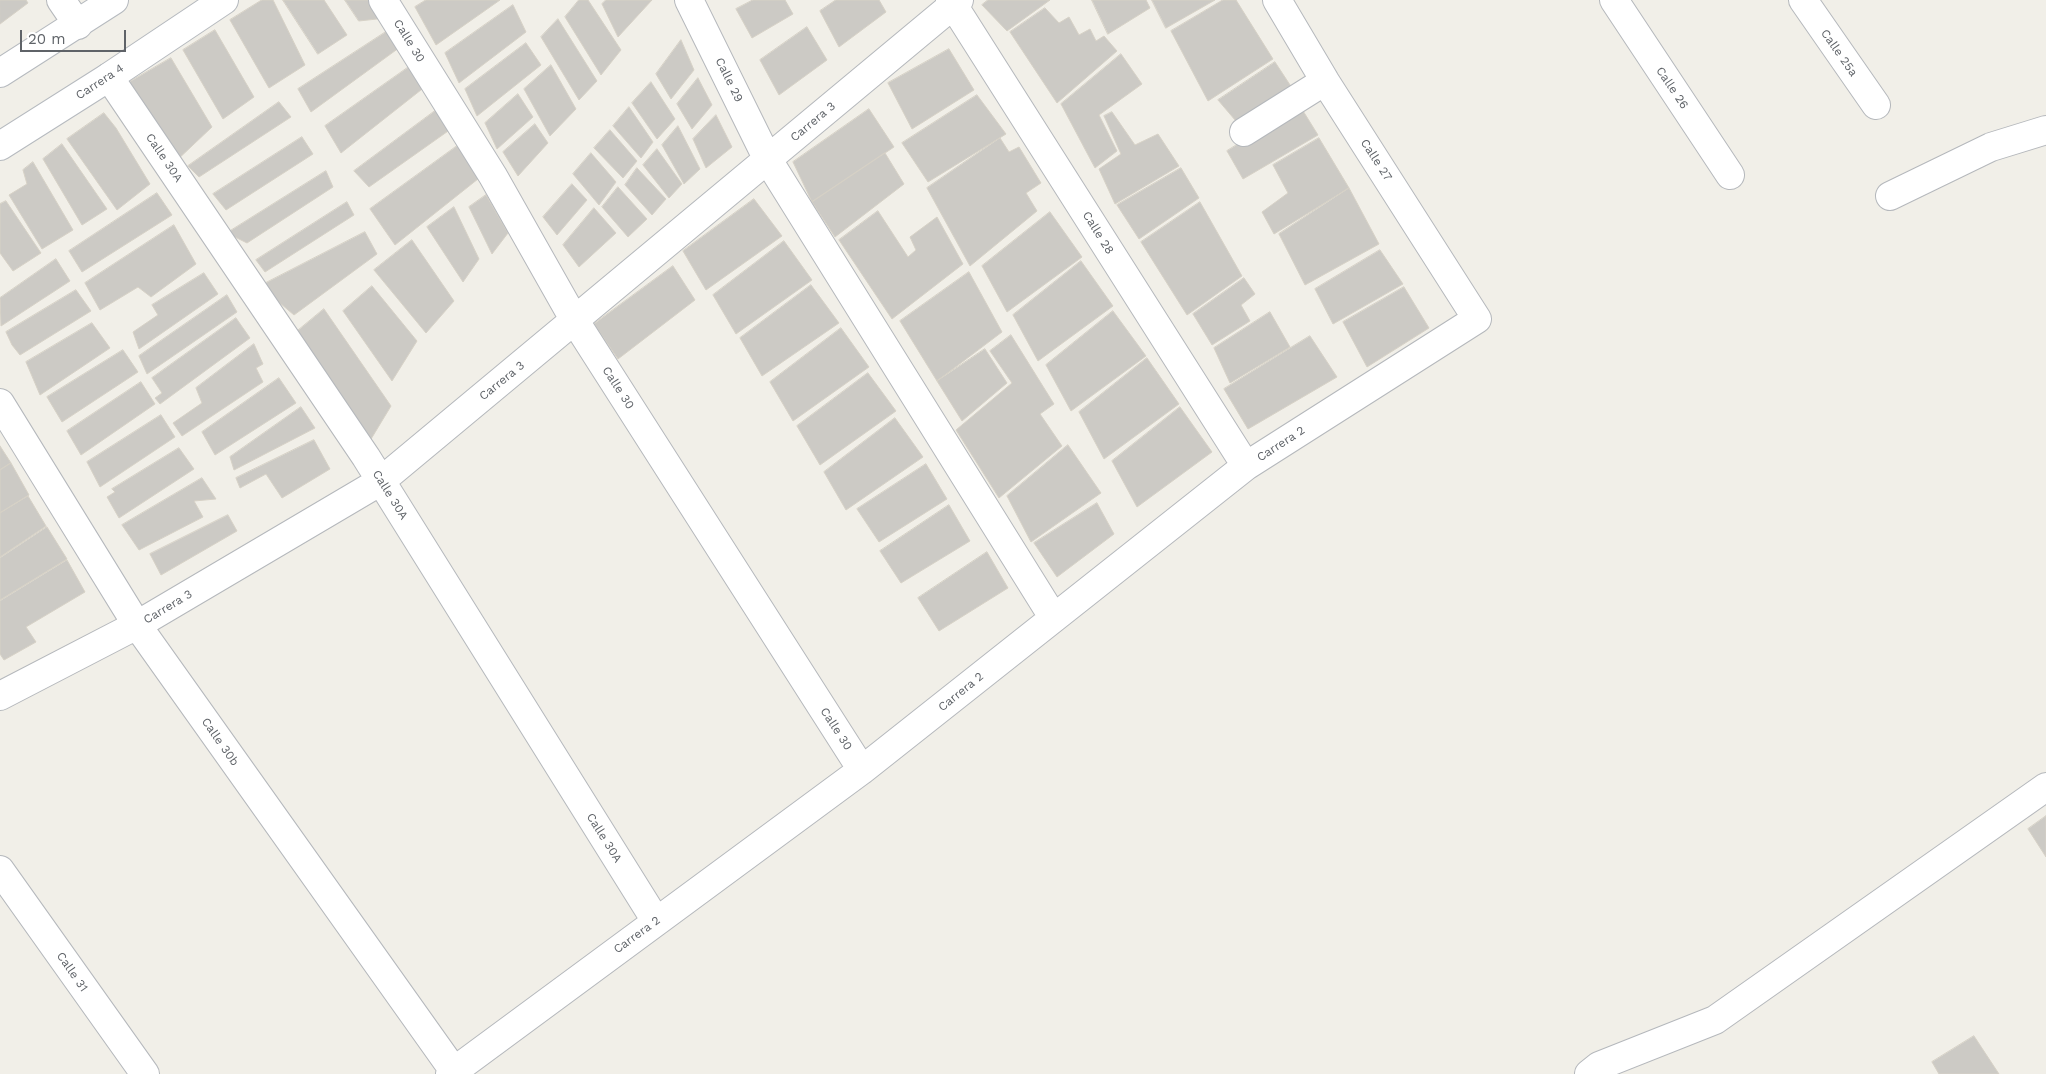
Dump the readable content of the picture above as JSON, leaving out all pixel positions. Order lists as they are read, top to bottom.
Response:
{
  "streets": {
    "street": [
      "Calle 30",
      "Calle 25a",
      "Calle 29",
      "Carrera 4",
      "Calle 26",
      "Carrera 3",
      "Calle 30A",
      "Calle 27",
      "Calle 28",
      "Carrera 2",
      "Calle 30b",
      "Calle 31"
    ]
  },
  "crossings": [
    ["Calle 30", "Carrera 3"],
    ["Calle 30", "Carrera 2"],
    ["Calle 29", "Carrera 3"],
    ["Calle 29", "Carrera 2"],
    ["Carrera 4", "Calle 30A"],
    ["Carrera 3", "Calle 30A"],
    ["Carrera 3", "Calle 28"],
    ["Carrera 3", "Calle 30b"],
    ["Calle 30A", "Carrera 2"],
    ["Calle 27", "Carrera 2"],
    ["Calle 28", "Carrera 2"],
    ["Carrera 2", "Calle 30b"]
  ],
  "scale_bar": "20 m"
}
